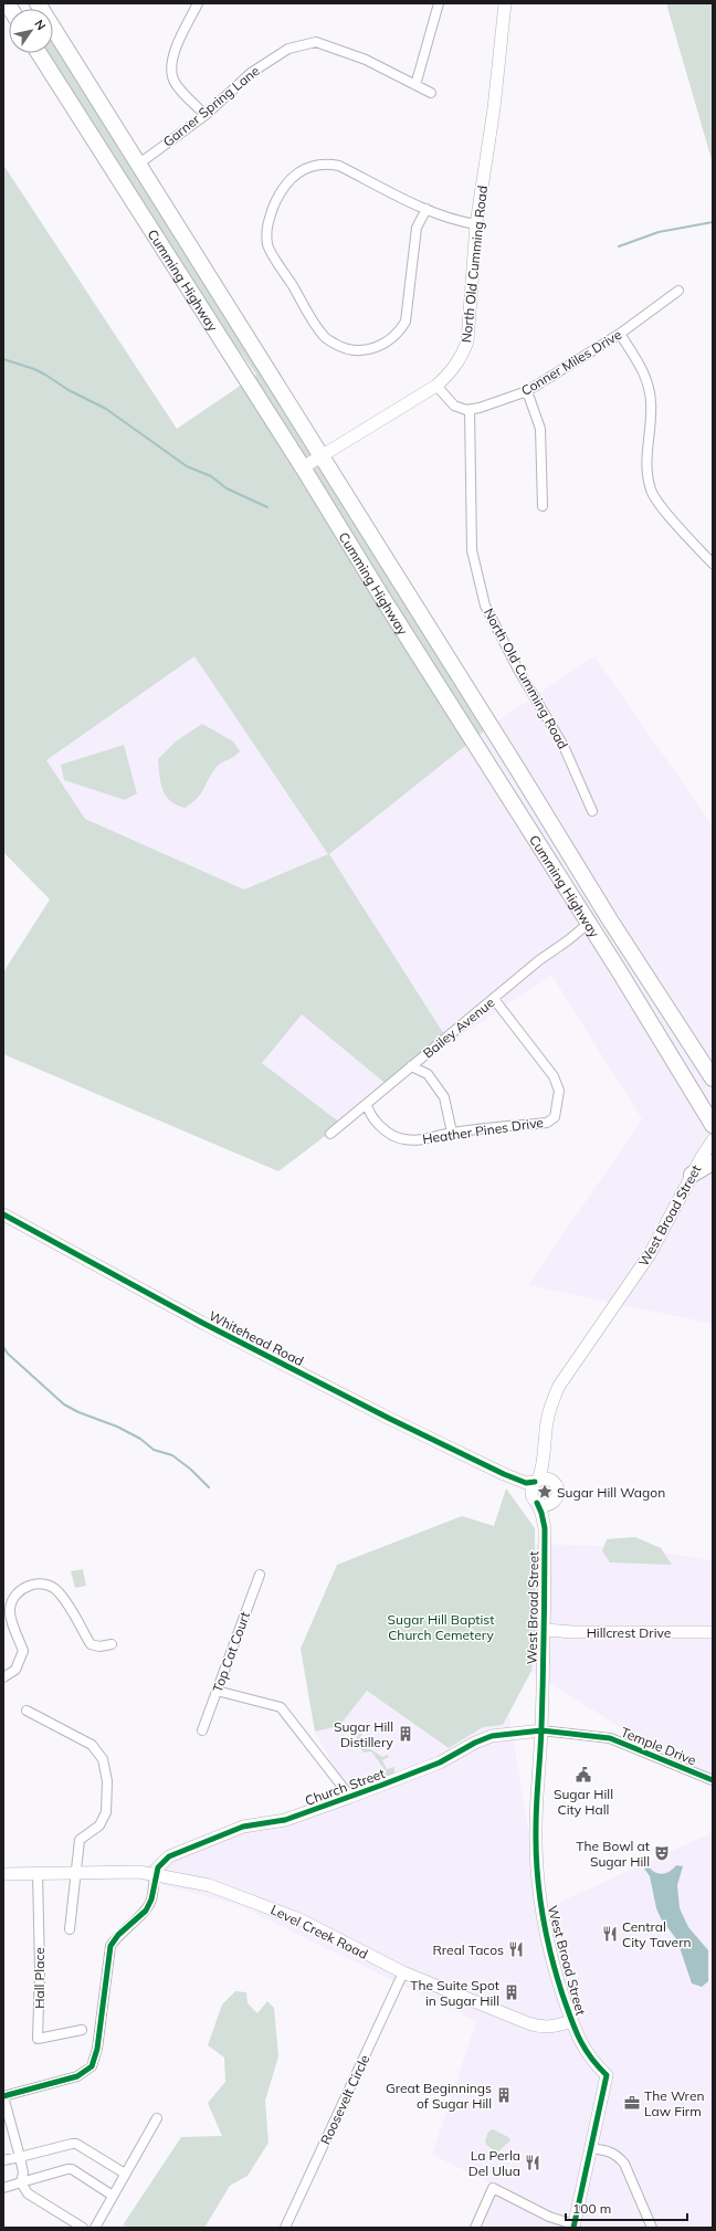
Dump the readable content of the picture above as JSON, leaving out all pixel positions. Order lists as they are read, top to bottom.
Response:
{
  "streets": {
    "highway": ["Cumming Highway"],
    "street": [
      "Garner Spring Lane",
      "North Old Cumming Road",
      "Conner Miles Drive",
      "Bailey Avenue",
      "Heather Pines Drive",
      "West Broad Street",
      "Whitehead Road",
      "Hillcrest Drive",
      "Top Cat Court",
      "Temple Drive",
      "Church Street",
      "Level Creek Road",
      "Hall Place",
      "Roosevelt Circle"
    ]
  },
  "crossings": [
    ["Garner Spring Lane", "Cumming Highway"],
    ["North Old Cumming Road", "Cumming Highway"],
    ["North Old Cumming Road", "Conner Miles Drive"],
    ["Cumming Highway", "Bailey Avenue"],
    ["Bailey Avenue", "Heather Pines Drive"],
    ["West Broad Street", "Whitehead Road"],
    ["West Broad Street", "Hillcrest Drive"],
    ["West Broad Street", "Temple Drive"],
    ["West Broad Street", "Church Street"],
    ["West Broad Street", "Level Creek Road"],
    ["Temple Drive", "Church Street"],
    ["Church Street", "Level Creek Road"],
    ["Level Creek Road", "Hall Place"],
    ["Level Creek Road", "Roosevelt Circle"]
  ],
  "parks": ["Sugar Hill Baptist Church Cemetery"],
  "places": {
    "place": ["Sugar Hill Wagon"],
    "building": ["Sugar Hill Distillery", "The Suite Spot in Sugar Hill", "Great Beginnings of Sugar Hill"],
    "public building": ["Sugar Hill City Hall"],
    "theatre": ["The Bowl at Sugar Hill"],
    "restaurant": ["Central City Tavern", "Rreal Tacos", "La Perla Del Ulua"],
    "office": ["The Wren Law Firm"]
  },
  "scale_bar": "100 m",
  "north": "top right"
}
